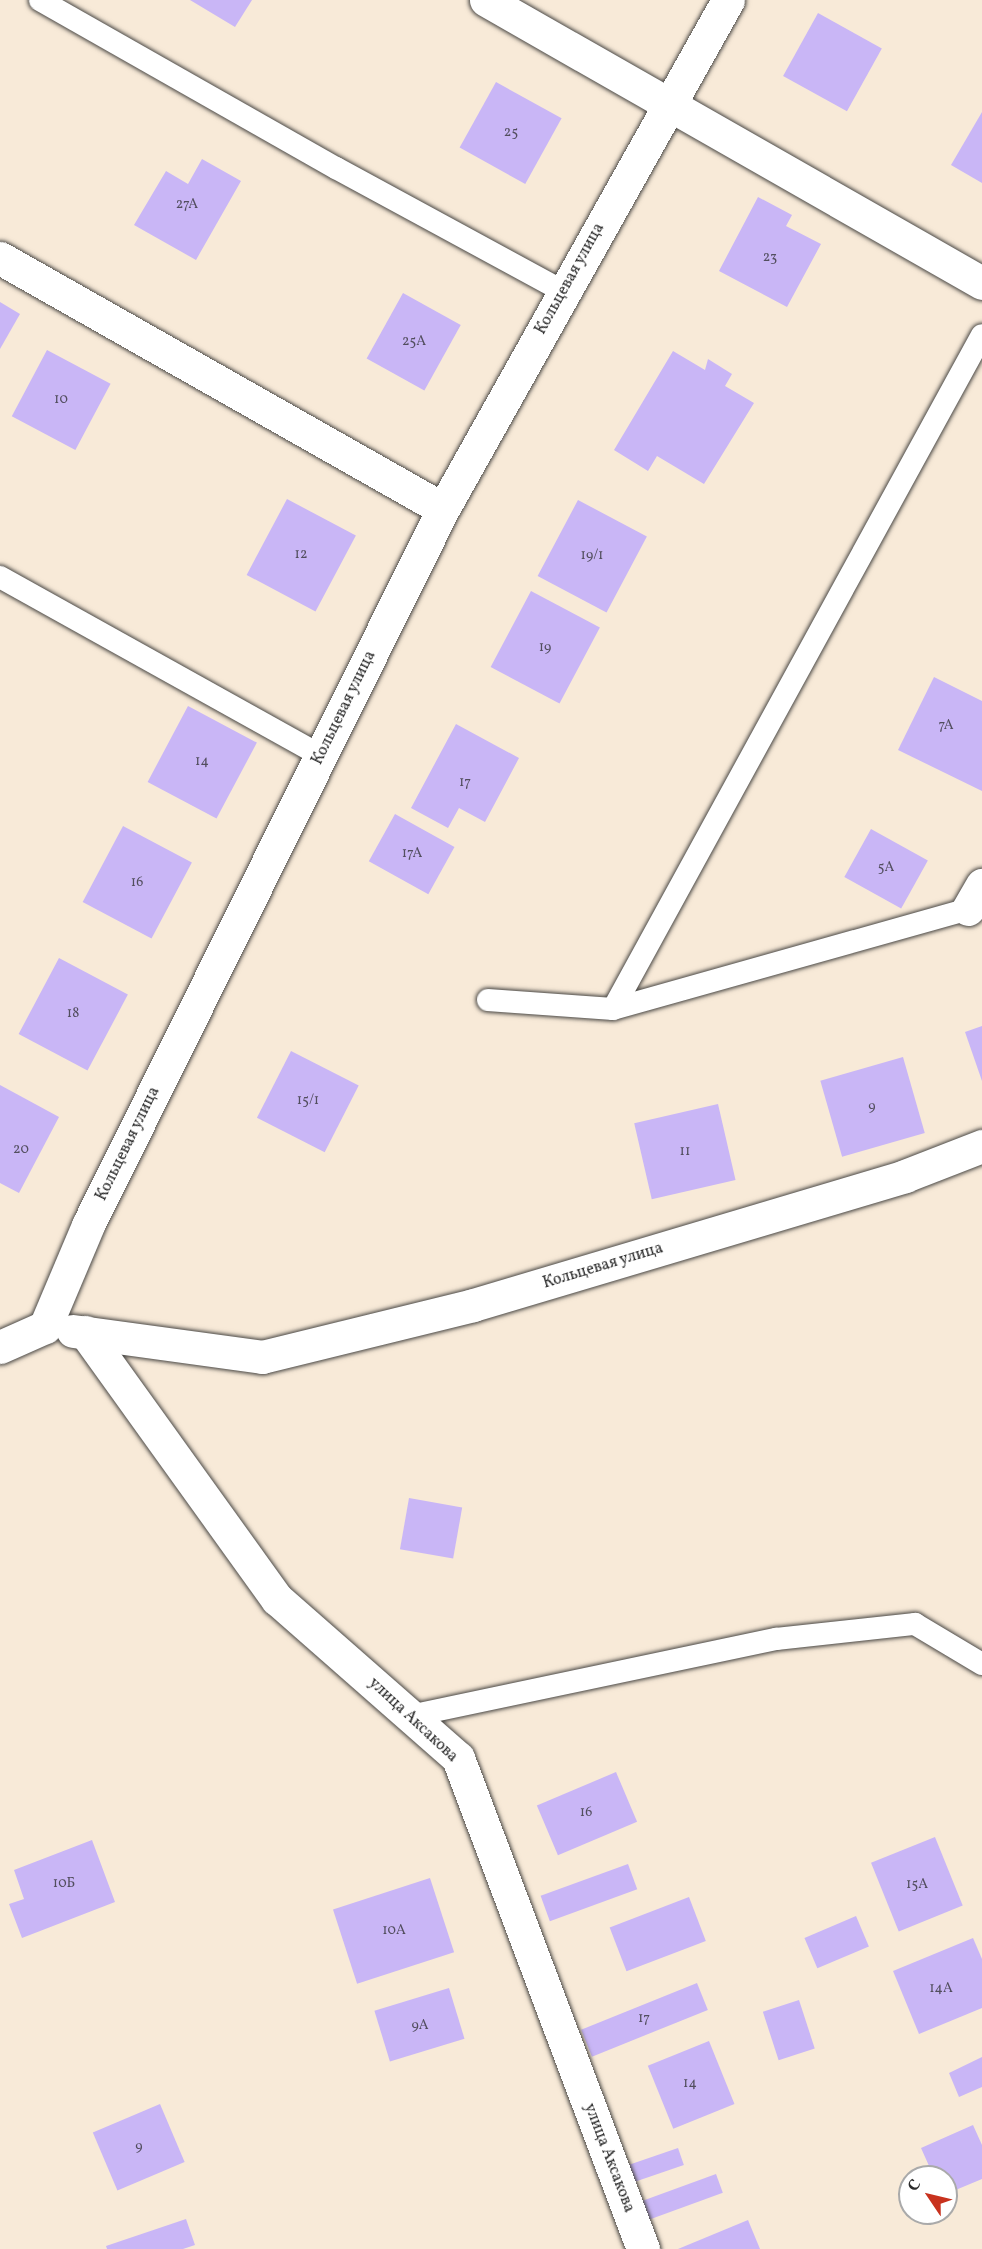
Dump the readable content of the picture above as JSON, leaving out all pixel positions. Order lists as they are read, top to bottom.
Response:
{
  "streets": {
    "street": ["Кольцевая улица", "улица Аксакова"]
  },
  "crossings": [
    ["Кольцевая улица", "улица Аксакова"]
  ],
  "house_numbers": [
    "25",
    "27А",
    "23",
    "25А",
    "10",
    "12",
    "19/1",
    "19",
    "7А",
    "14",
    "17",
    "17А",
    "5А",
    "16",
    "18",
    "15/1",
    "9",
    "20",
    "11",
    "16",
    "10Б",
    "15А",
    "10А",
    "14А",
    "17",
    "9А",
    "14",
    "9"
  ],
  "north": "top left"
}
